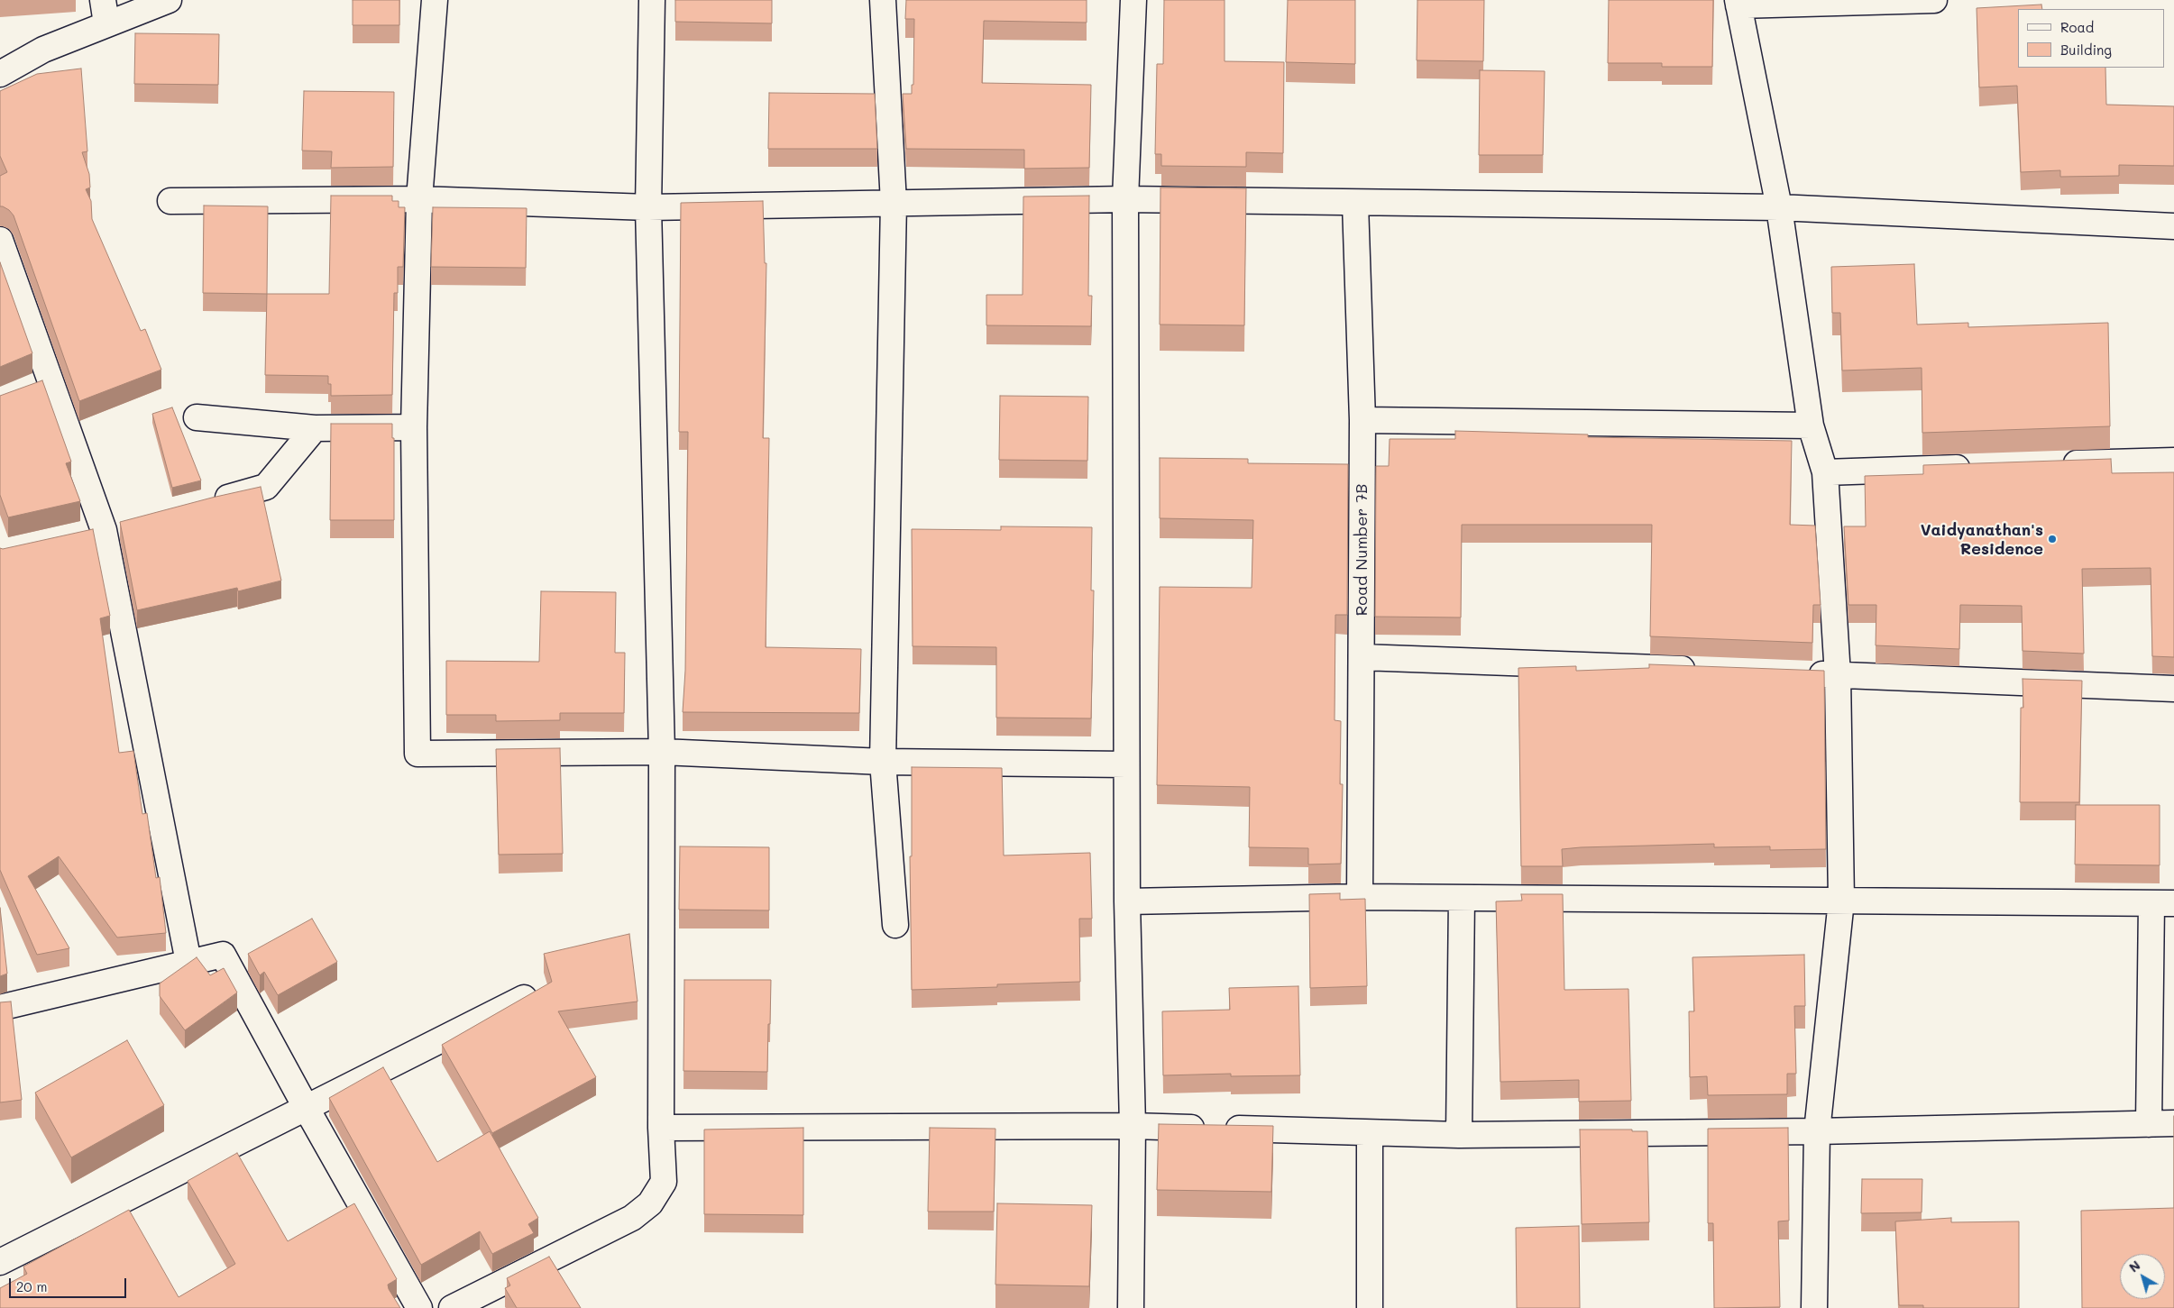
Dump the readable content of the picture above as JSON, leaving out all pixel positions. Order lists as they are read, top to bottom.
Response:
{
  "streets": {
    "street": ["Road Number 7B"]
  },
  "places": ["Vaidyanathan's Residence"],
  "legend": ["Road", "Building"],
  "scale_bar": "20 m",
  "north": "top left"
}
